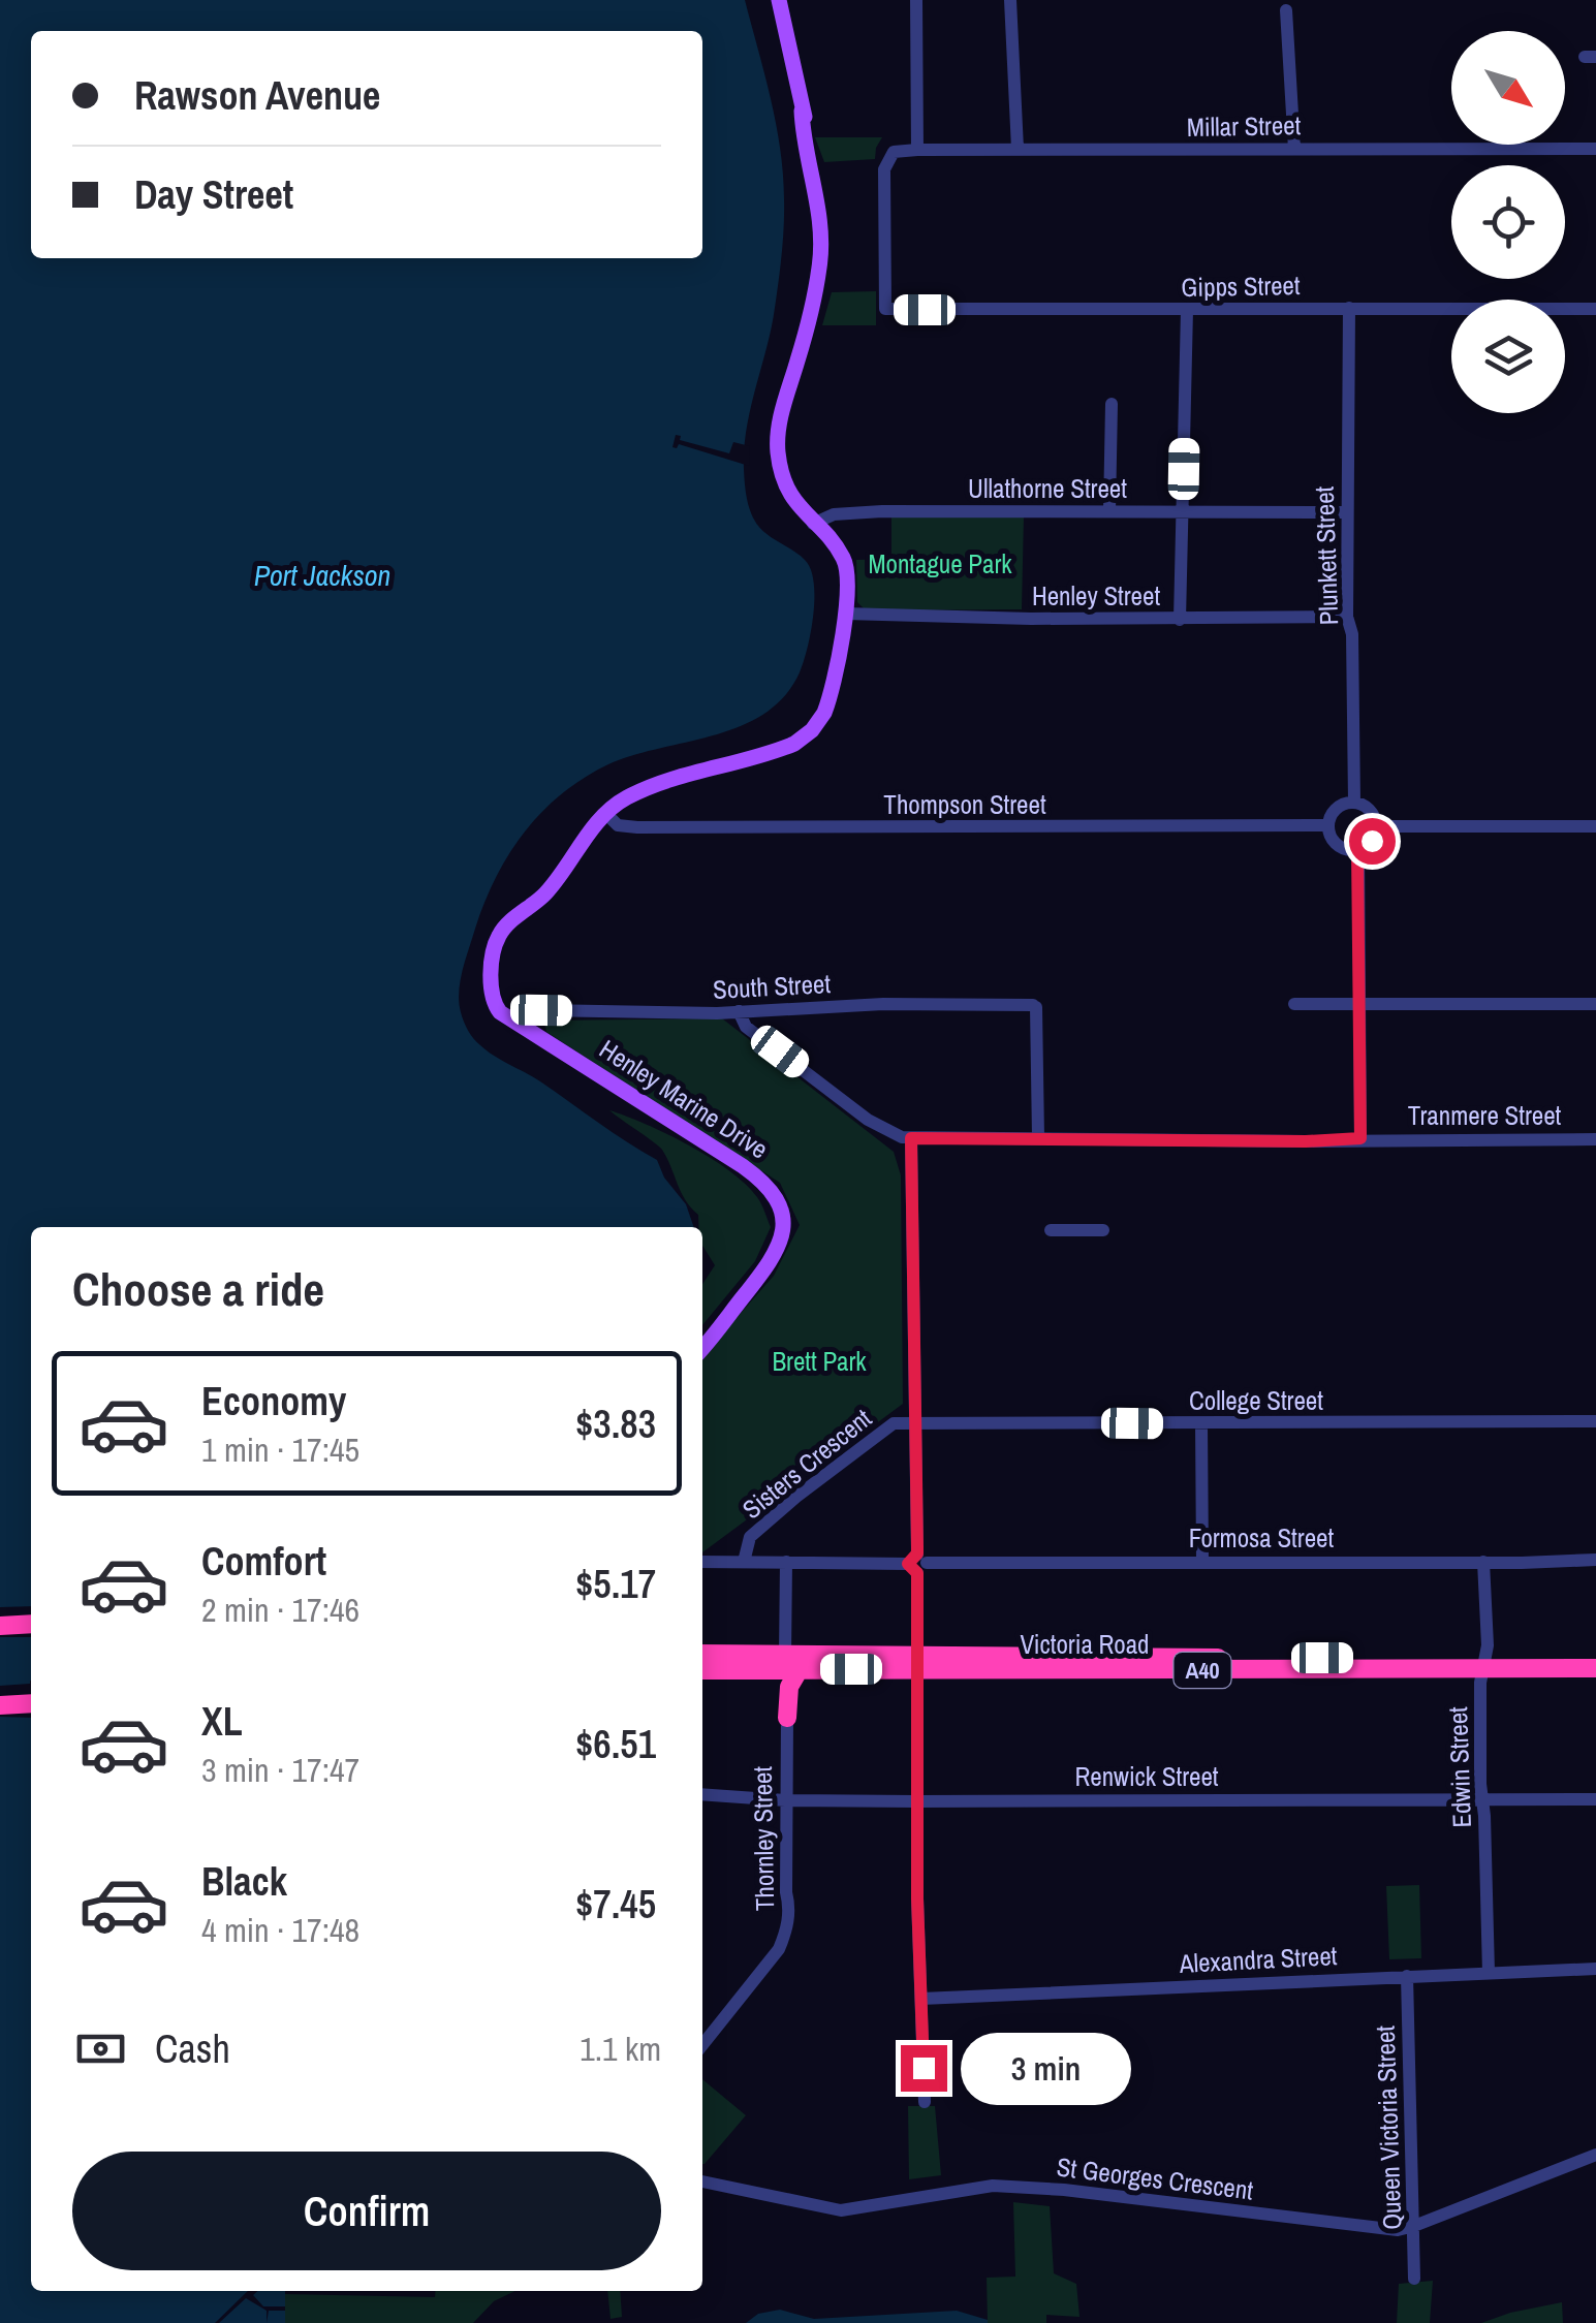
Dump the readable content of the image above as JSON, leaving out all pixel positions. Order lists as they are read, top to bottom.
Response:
{
  "streets": {
    "highway": ["Victoria Road", "A40"],
    "main road": ["Henley Marine Drive"],
    "street": [
      "Millar Street",
      "Gipps Street",
      "Ullathorne Street",
      "Plunkett Street",
      "Henley Street",
      "Thompson Street",
      "South Street",
      "Tranmere Street",
      "College Street",
      "Sisters Crescent",
      "Formosa Street",
      "Edwin Street",
      "Renwick Street",
      "Thornley Street",
      "Alexandra Street",
      "Queen Victoria Street",
      "St Georges Crescent"
    ]
  },
  "crossings": [
    ["Millar Street", "Gipps Street"],
    ["Gipps Street", "Plunkett Street"],
    ["Ullathorne Street", "Plunkett Street"],
    ["Ullathorne Street", "Henley Marine Drive"],
    ["Plunkett Street", "Henley Street"],
    ["Plunkett Street", "Thompson Street"],
    ["Henley Street", "Henley Marine Drive"],
    ["Thompson Street", "Henley Marine Drive"],
    ["South Street", "Henley Marine Drive"],
    ["South Street", "Tranmere Street"],
    ["College Street", "Sisters Crescent"],
    ["Sisters Crescent", "Formosa Street"],
    ["Formosa Street", "Edwin Street"],
    ["Victoria Road", "Edwin Street"],
    ["Edwin Street", "Renwick Street"],
    ["Edwin Street", "Alexandra Street"],
    ["Renwick Street", "Thornley Street"],
    ["Alexandra Street", "Queen Victoria Street"],
    ["Queen Victoria Street", "St Georges Crescent"]
  ],
  "water": ["Port Jackson"],
  "parks": ["Montague Park", "Brett Park"],
  "north": "bottom right",
  "page": {
    "banner": ["Rawson Avenue", "Day Street"],
    "heading": "Choose a ride",
    "list": [
      {
        "name": "Economy",
        "note": "1 min · 17:45",
        "value": "$3.83"
      },
      {
        "name": "Comfort",
        "note": "2 min · 17:46",
        "value": "$5.17"
      },
      {
        "name": "XL",
        "note": "3 min · 17:47",
        "value": "$6.51"
      },
      {
        "name": "Black",
        "note": "4 min · 17:48",
        "value": "$7.45"
      }
    ],
    "pay": ["Cash", "1.1 km"],
    "bubble": "3 min",
    "buttons": "Confirm"
  }
}
